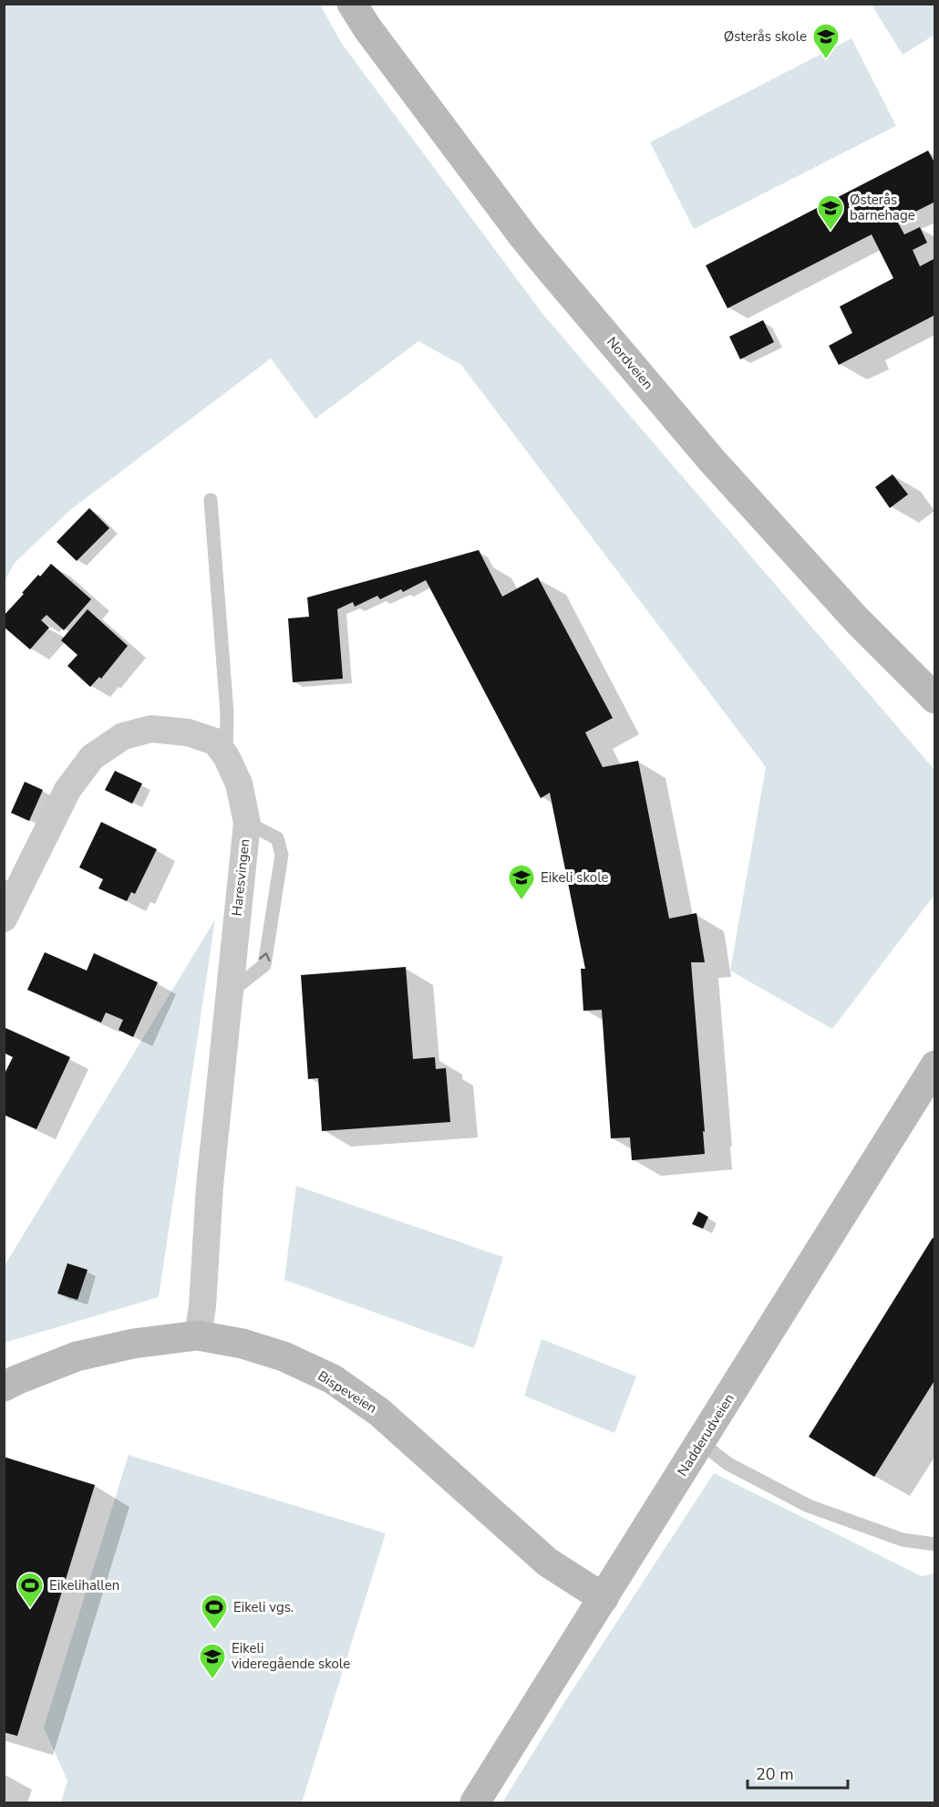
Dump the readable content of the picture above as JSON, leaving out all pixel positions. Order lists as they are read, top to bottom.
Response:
{
  "streets": {
    "main road": ["Nordveien", "Bispeveien", "Nadderudveien"],
    "street": ["Haresvingen"]
  },
  "crossings": [
    ["Haresvingen", "Bispeveien"],
    ["Bispeveien", "Nadderudveien"]
  ],
  "places": {
    "school or university": [
      "Østerås skole",
      "Østerås barnehage",
      "Eikeli skole",
      "Eikeli videregående skole"
    ],
    "sports": ["Eikelihallen", "Eikeli vgs."]
  },
  "scale_bar": "20 m"
}
